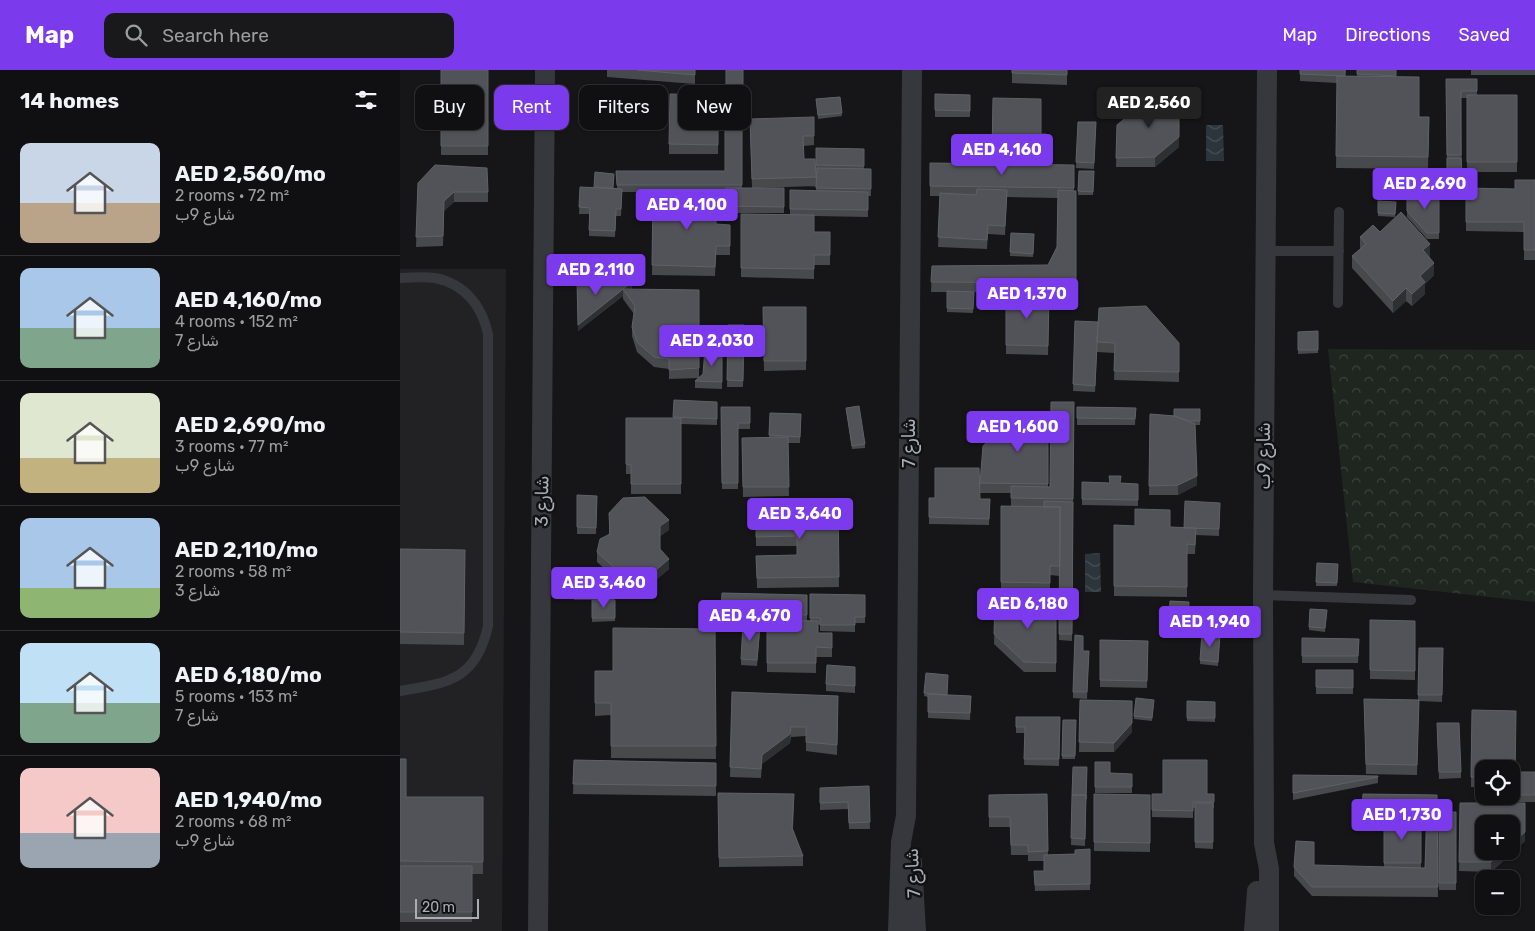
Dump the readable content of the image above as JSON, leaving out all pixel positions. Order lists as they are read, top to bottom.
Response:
{
  "streets": {
    "street": ["شارع 7", "شارع 9ب", "شارع 3"]
  },
  "scale_bar": "20 m",
  "page": {
    "header": "Map",
    "search": "Search here",
    "nav": ["Map", "Directions", "Saved"],
    "heading": "14 homes",
    "chip": [
      "Buy",
      "Rent",
      "Filters",
      "New"
    ],
    "price": [
      "AED 2,560",
      "AED 4,160",
      "AED 2,690",
      "AED 4,100",
      "AED 2,110",
      "AED 1,370",
      "AED 2,030",
      "AED 1,600",
      "AED 3,640",
      "AED 3,460",
      "AED 6,180",
      "AED 4,670",
      "AED 1,940",
      "AED 1,730"
    ],
    "list": [
      {
        "name": "AED 2,560/mo",
        "note": "2 rooms · 72 m² · شارع 9ب"
      },
      {
        "name": "AED 4,160/mo",
        "note": "4 rooms · 152 m² · شارع 7"
      },
      {
        "name": "AED 2,690/mo",
        "note": "3 rooms · 77 m² · شارع 9ب"
      },
      {
        "name": "AED 2,110/mo",
        "note": "2 rooms · 58 m² · شارع 3"
      },
      {
        "name": "AED 6,180/mo",
        "note": "5 rooms · 153 m² · شارع 7"
      },
      {
        "name": "AED 1,940/mo",
        "note": "2 rooms · 68 m² · شارع 9ب"
      }
    ],
    "map_buttons": ["+", "−"],
    "scale": "20 m"
  }
}
